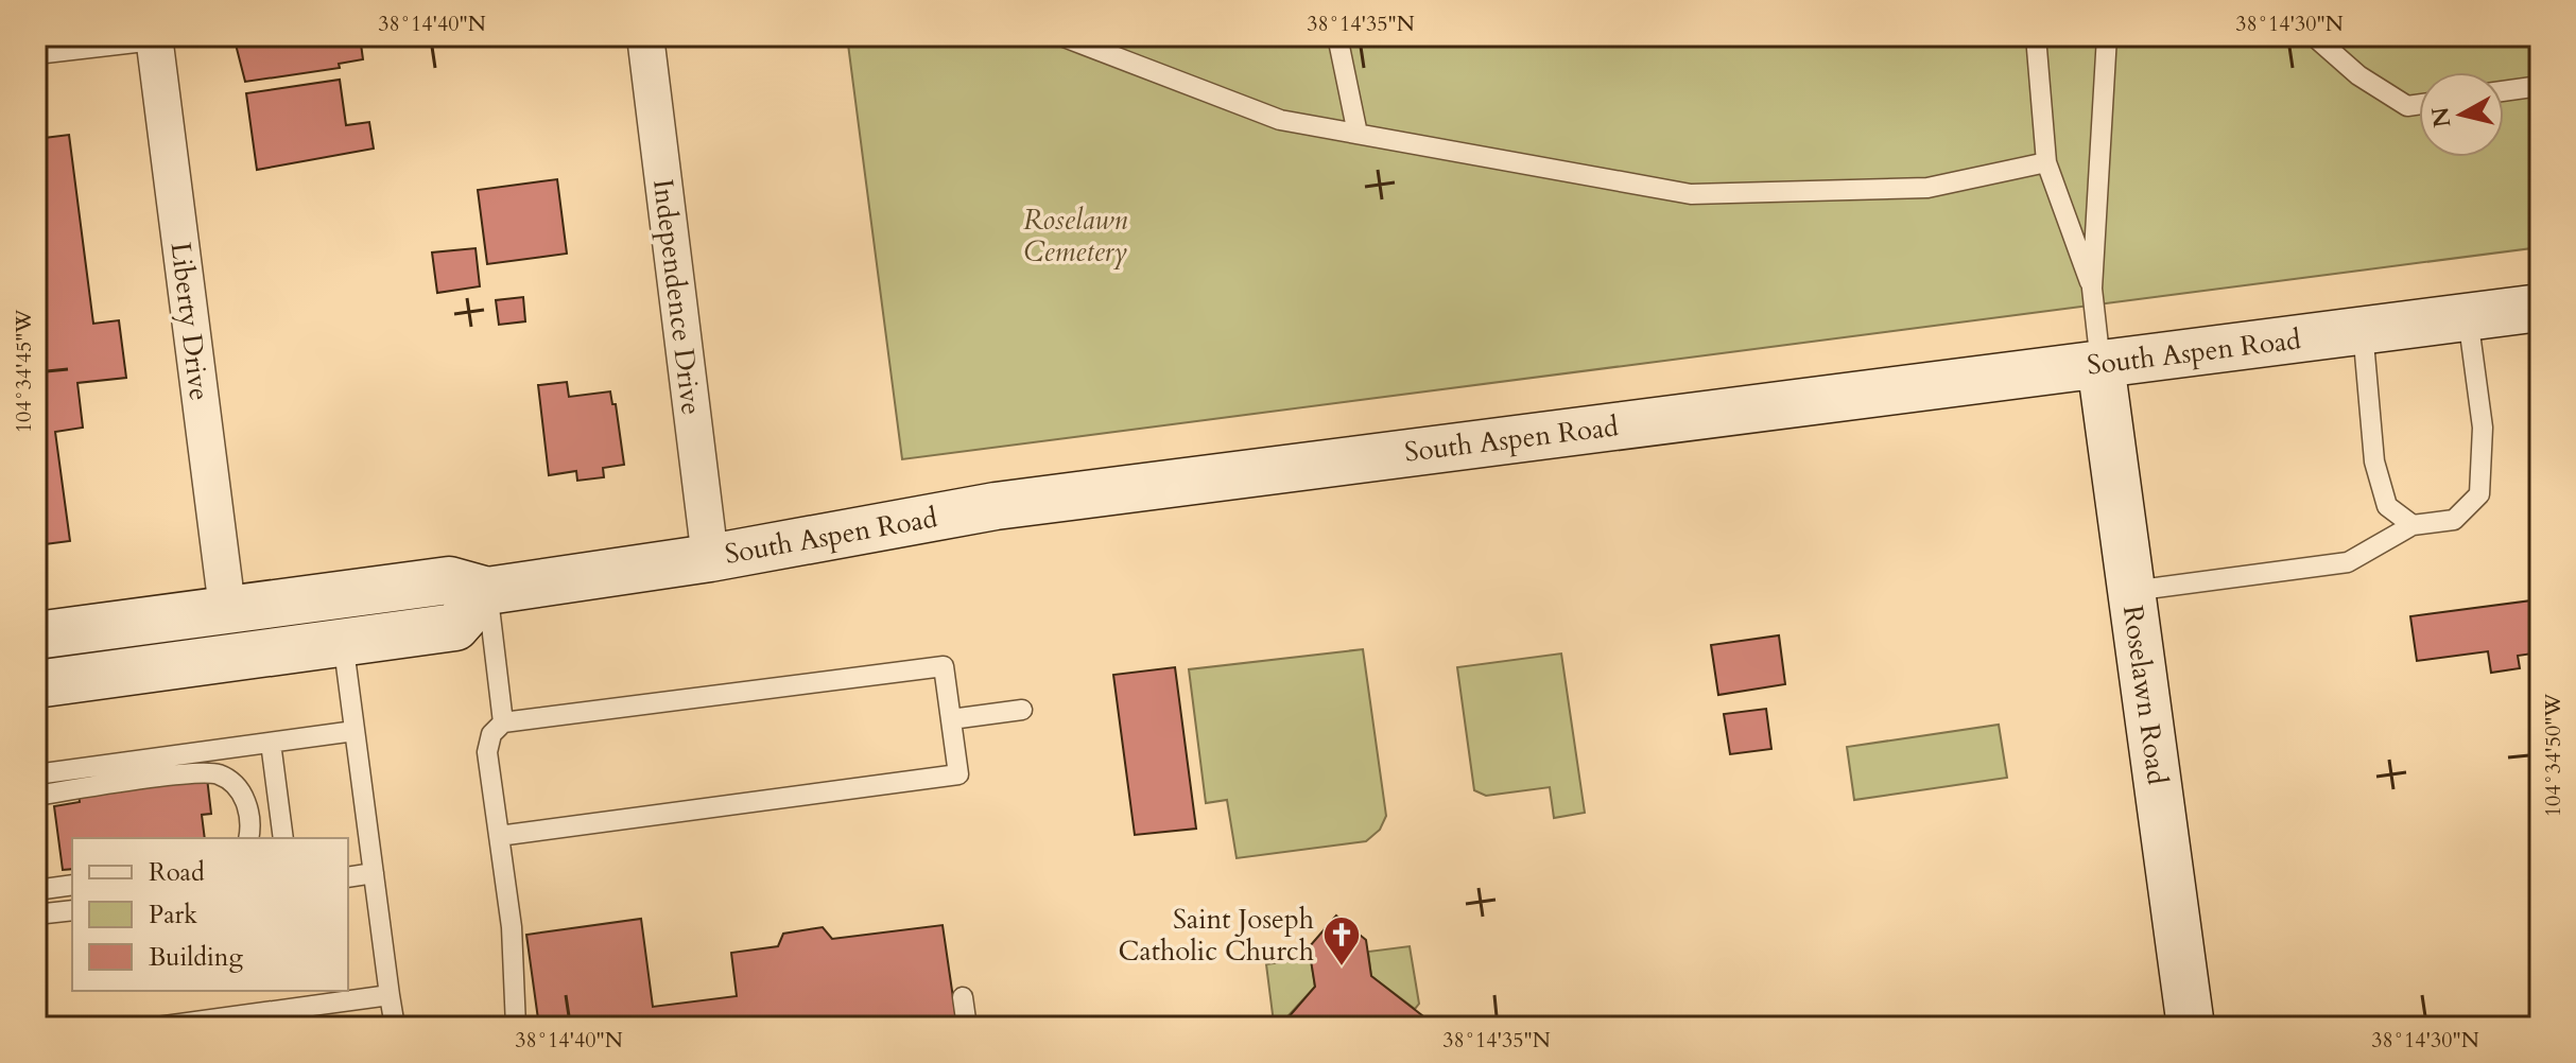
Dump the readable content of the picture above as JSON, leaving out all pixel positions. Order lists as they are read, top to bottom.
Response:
{
  "streets": {
    "street": [
      "Independence Drive",
      "Liberty Drive",
      "South Aspen Road",
      "Roselawn Road"
    ]
  },
  "crossings": [
    ["Independence Drive", "South Aspen Road"],
    ["Liberty Drive", "South Aspen Road"],
    ["South Aspen Road", "Roselawn Road"]
  ],
  "parks": ["Roselawn Cemetery"],
  "places": {
    "church": ["Saint Joseph Catholic Church"]
  },
  "legend": ["Road", "Park", "Building"],
  "north": "left",
  "coordinates": [
    "38°14'40\"N",
    "38°14'35\"N",
    "38°14'30\"N",
    "104°34'45\"W",
    "104°34'50\"W"
  ]
}
